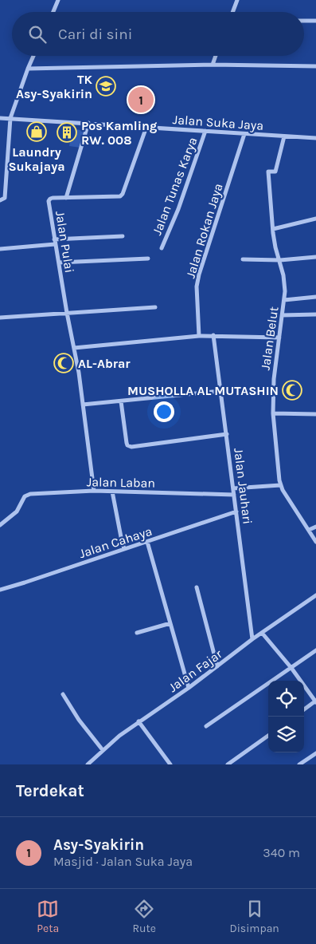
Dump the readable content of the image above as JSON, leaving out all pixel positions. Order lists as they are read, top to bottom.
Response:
{
  "streets": {
    "street": [
      "Jalan Suka Jaya",
      "Jalan Tunas Karya",
      "Jalan Rokan Jaya",
      "Jalan Pulai",
      "Jalan Belut",
      "Jalan Laban",
      "Jalan Jauhari",
      "Jalan Cahaya",
      "Jalan Fajar"
    ]
  },
  "crossings": [
    ["Jalan Suka Jaya", "Jalan Tunas Karya"],
    ["Jalan Suka Jaya", "Jalan Rokan Jaya"],
    ["Jalan Suka Jaya", "Jalan Pulai"],
    ["Jalan Suka Jaya", "Jalan Belut"],
    ["Jalan Pulai", "Jalan Laban"],
    ["Jalan Laban", "Jalan Jauhari"],
    ["Jalan Jauhari", "Jalan Cahaya"],
    ["Jalan Jauhari", "Jalan Fajar"]
  ],
  "places": {
    "school or university": ["TK Asy-Syakirin"],
    "shop": ["Laundry Sukajaya"],
    "building": ["Pos Kamling RW. 008"],
    "mosque": ["AL-Abrar", "MUSHOLLA AL MUTASHIN"]
  },
  "page": {
    "search": "Cari di sini",
    "pins": "1",
    "heading": "Terdekat",
    "list": [
      {
        "mark": "1",
        "name": "Asy-Syakirin",
        "note": "Masjid · Jalan Suka Jaya",
        "value": "340 m"
      }
    ],
    "nav": ["Peta", "Rute", "Disimpan"]
  }
}
